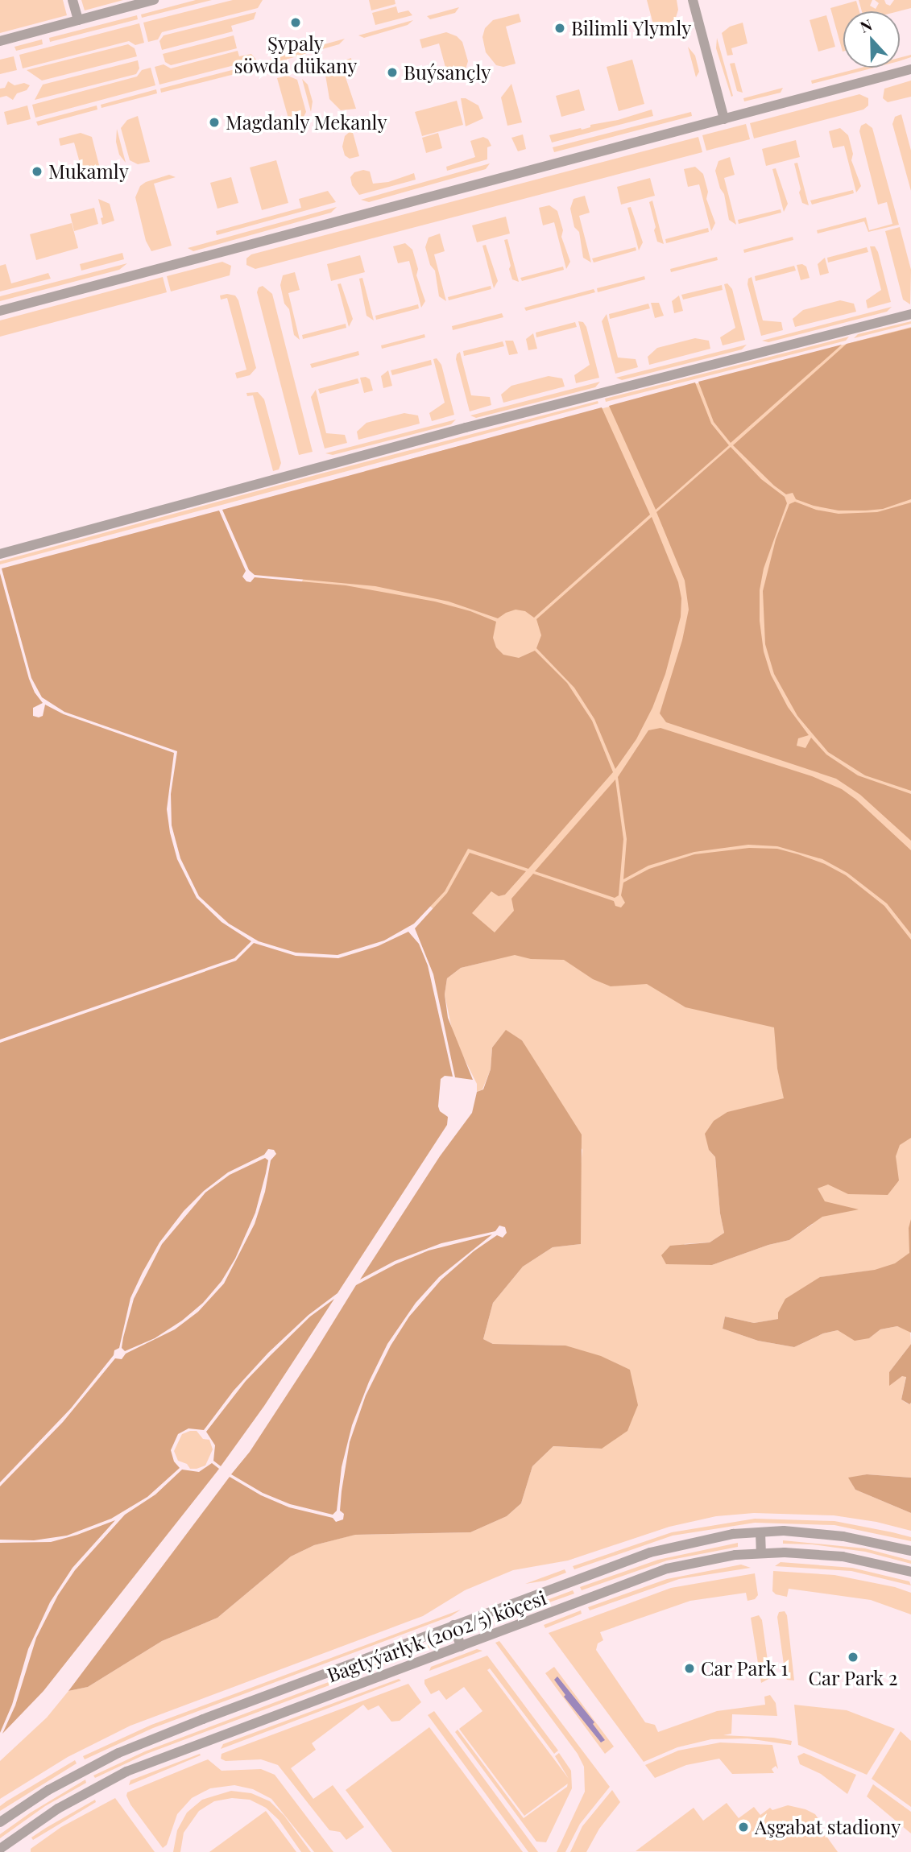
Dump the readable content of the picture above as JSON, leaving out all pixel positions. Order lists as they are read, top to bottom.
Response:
{
  "streets": {
    "street": ["Bagtyýarlyk (2002/5) köçesi"]
  },
  "places": [
    "Şypaly söwda dükany",
    "Bilimli Ylymly",
    "Buýsançly",
    "Magdanly Mekanly",
    "Mukamly",
    "Car Park 2",
    "Car Park 1",
    "Aşgabat stadiony"
  ],
  "north": "top"
}
